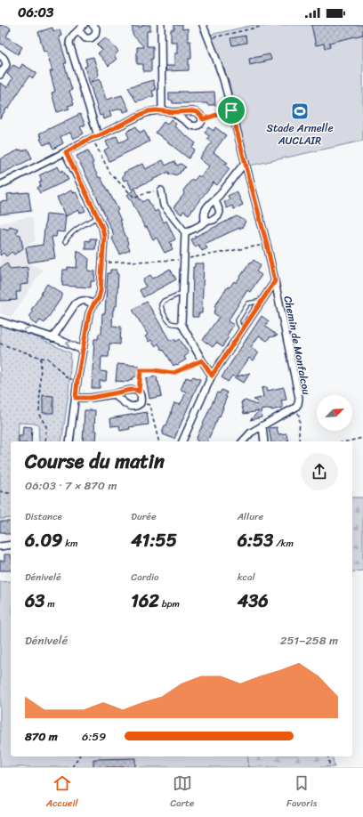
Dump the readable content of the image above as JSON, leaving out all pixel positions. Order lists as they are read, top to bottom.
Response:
{
  "streets": {
    "street": ["Chemin de Monfalcou"]
  },
  "places": {
    "sports": ["Stade Armelle AUCLAIR"]
  },
  "north": "top right",
  "page": {
    "status": "06:03",
    "heading": ["Course du matin", "06:03 · 7 × 870 m"],
    "stats": [
      ["Distance", "6.09 km"],
      ["Durée", "41:55"],
      ["Allure", "6:53 /km"],
      ["Dénivelé", "63 m"],
      ["Cardio", "162 bpm"],
      ["kcal", "436"]
    ],
    "chart": ["Dénivelé", "251–258 m"],
    "list": [
      {
        "name": "870 m",
        "note": "6:59"
      }
    ],
    "tabs": ["Accueil", "Carte", "Favoris"]
  }
}
